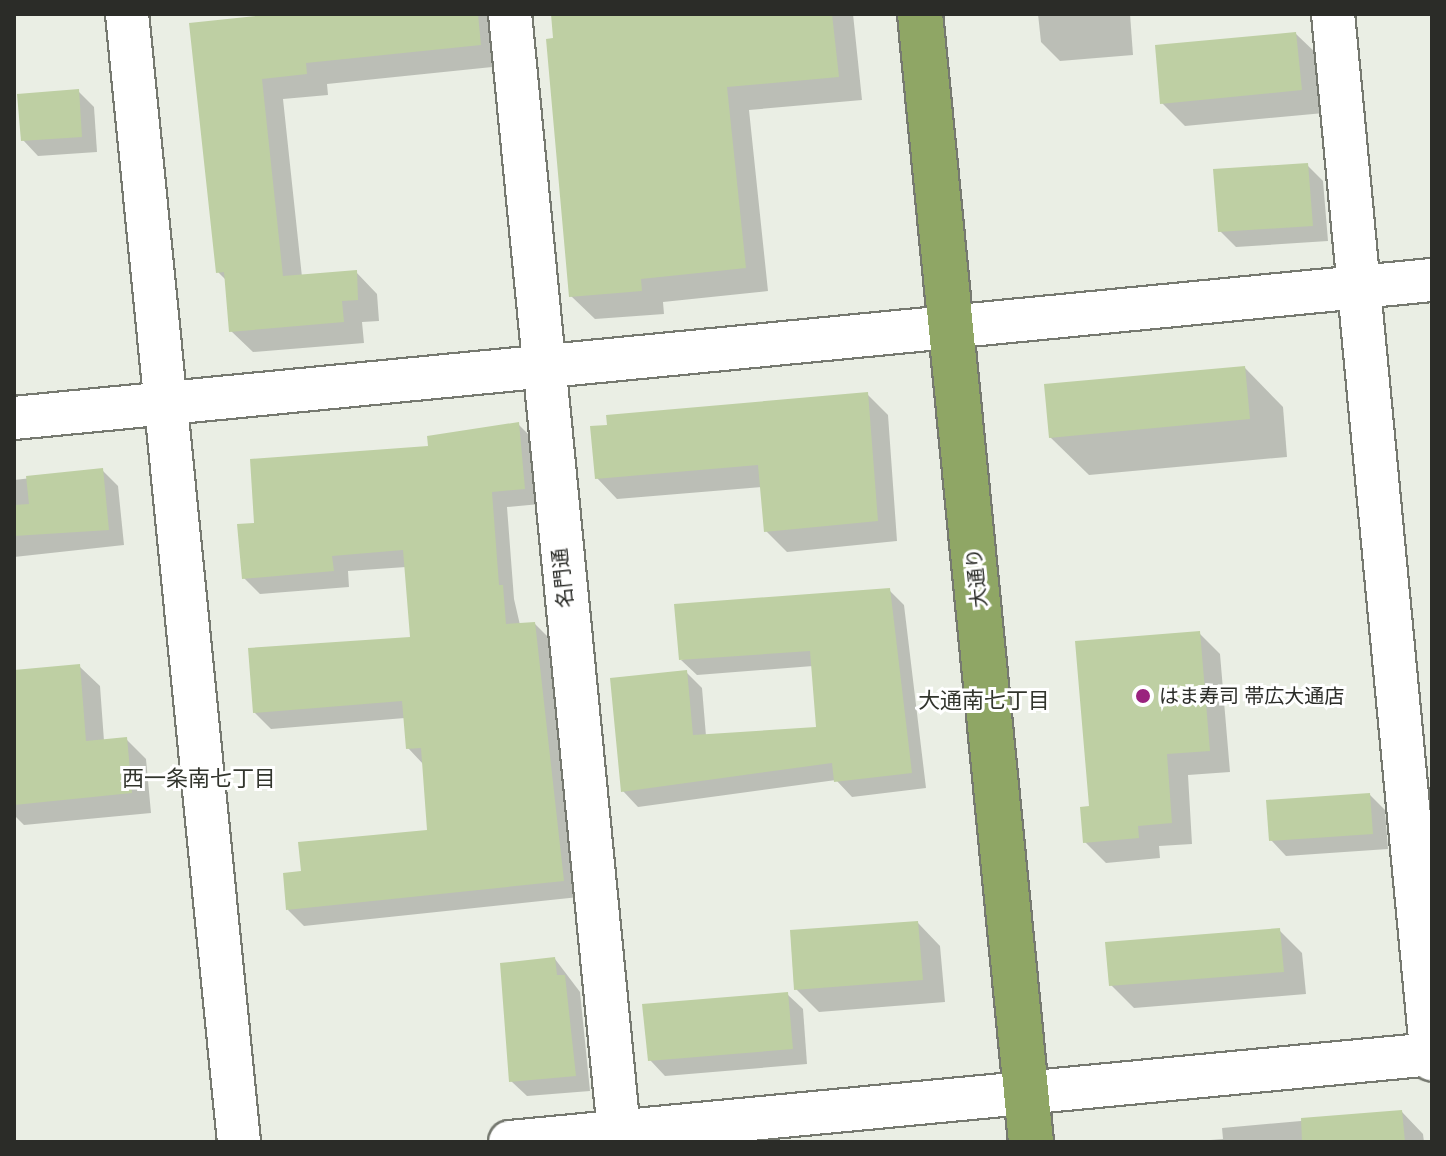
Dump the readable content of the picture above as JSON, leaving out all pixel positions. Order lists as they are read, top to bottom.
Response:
{
  "streets": {
    "highway": ["大通り"],
    "street": ["名門通"]
  },
  "districts": ["大通南七丁目", "西一条南七丁目"],
  "places": ["はま寿司 帯広大通店"]
}
